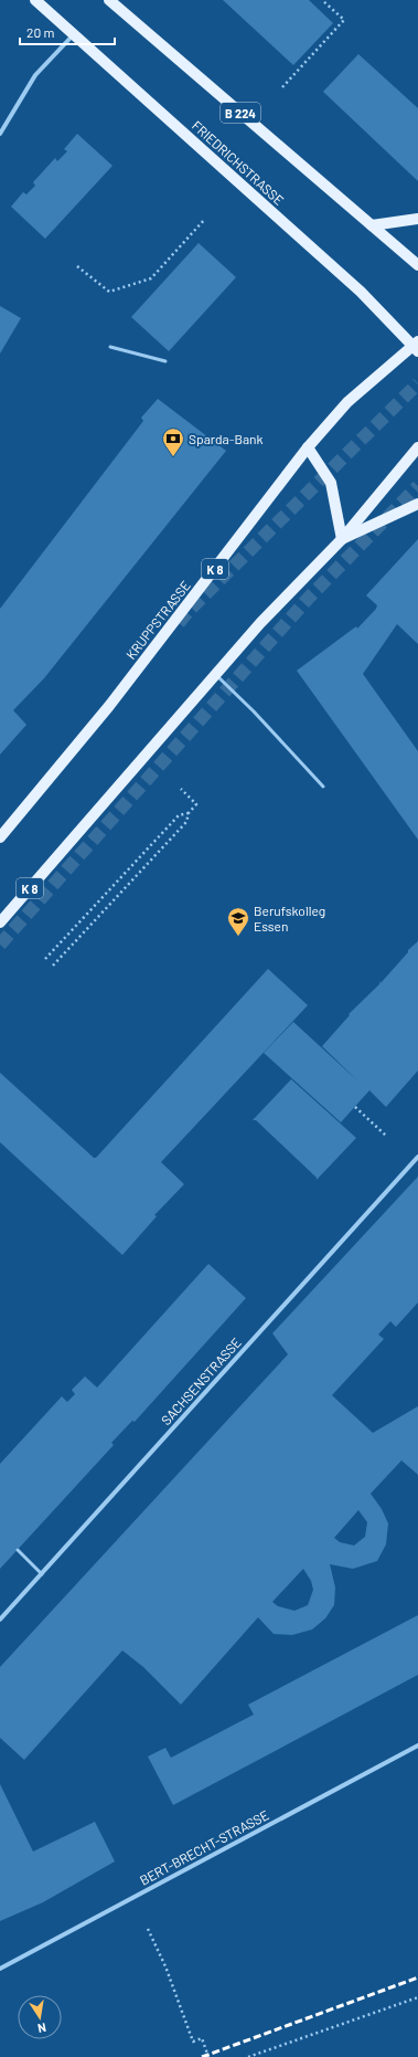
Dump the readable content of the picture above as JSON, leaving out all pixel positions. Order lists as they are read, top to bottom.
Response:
{
  "streets": {
    "main road": [
      "B 224",
      "FRIEDRICHSTRASSE",
      "K 8",
      "KRUPPSTRASSE"
    ],
    "street": ["SACHSENSTRASSE", "BERT-BRECHT-STRASSE"]
  },
  "crossings": [
    ["FRIEDRICHSTRASSE", "KRUPPSTRASSE"]
  ],
  "places": {
    "bank": ["Sparda-Bank"],
    "school or university": ["Berufskolleg Essen"]
  },
  "scale_bar": "20 m",
  "north": "bottom"
}
